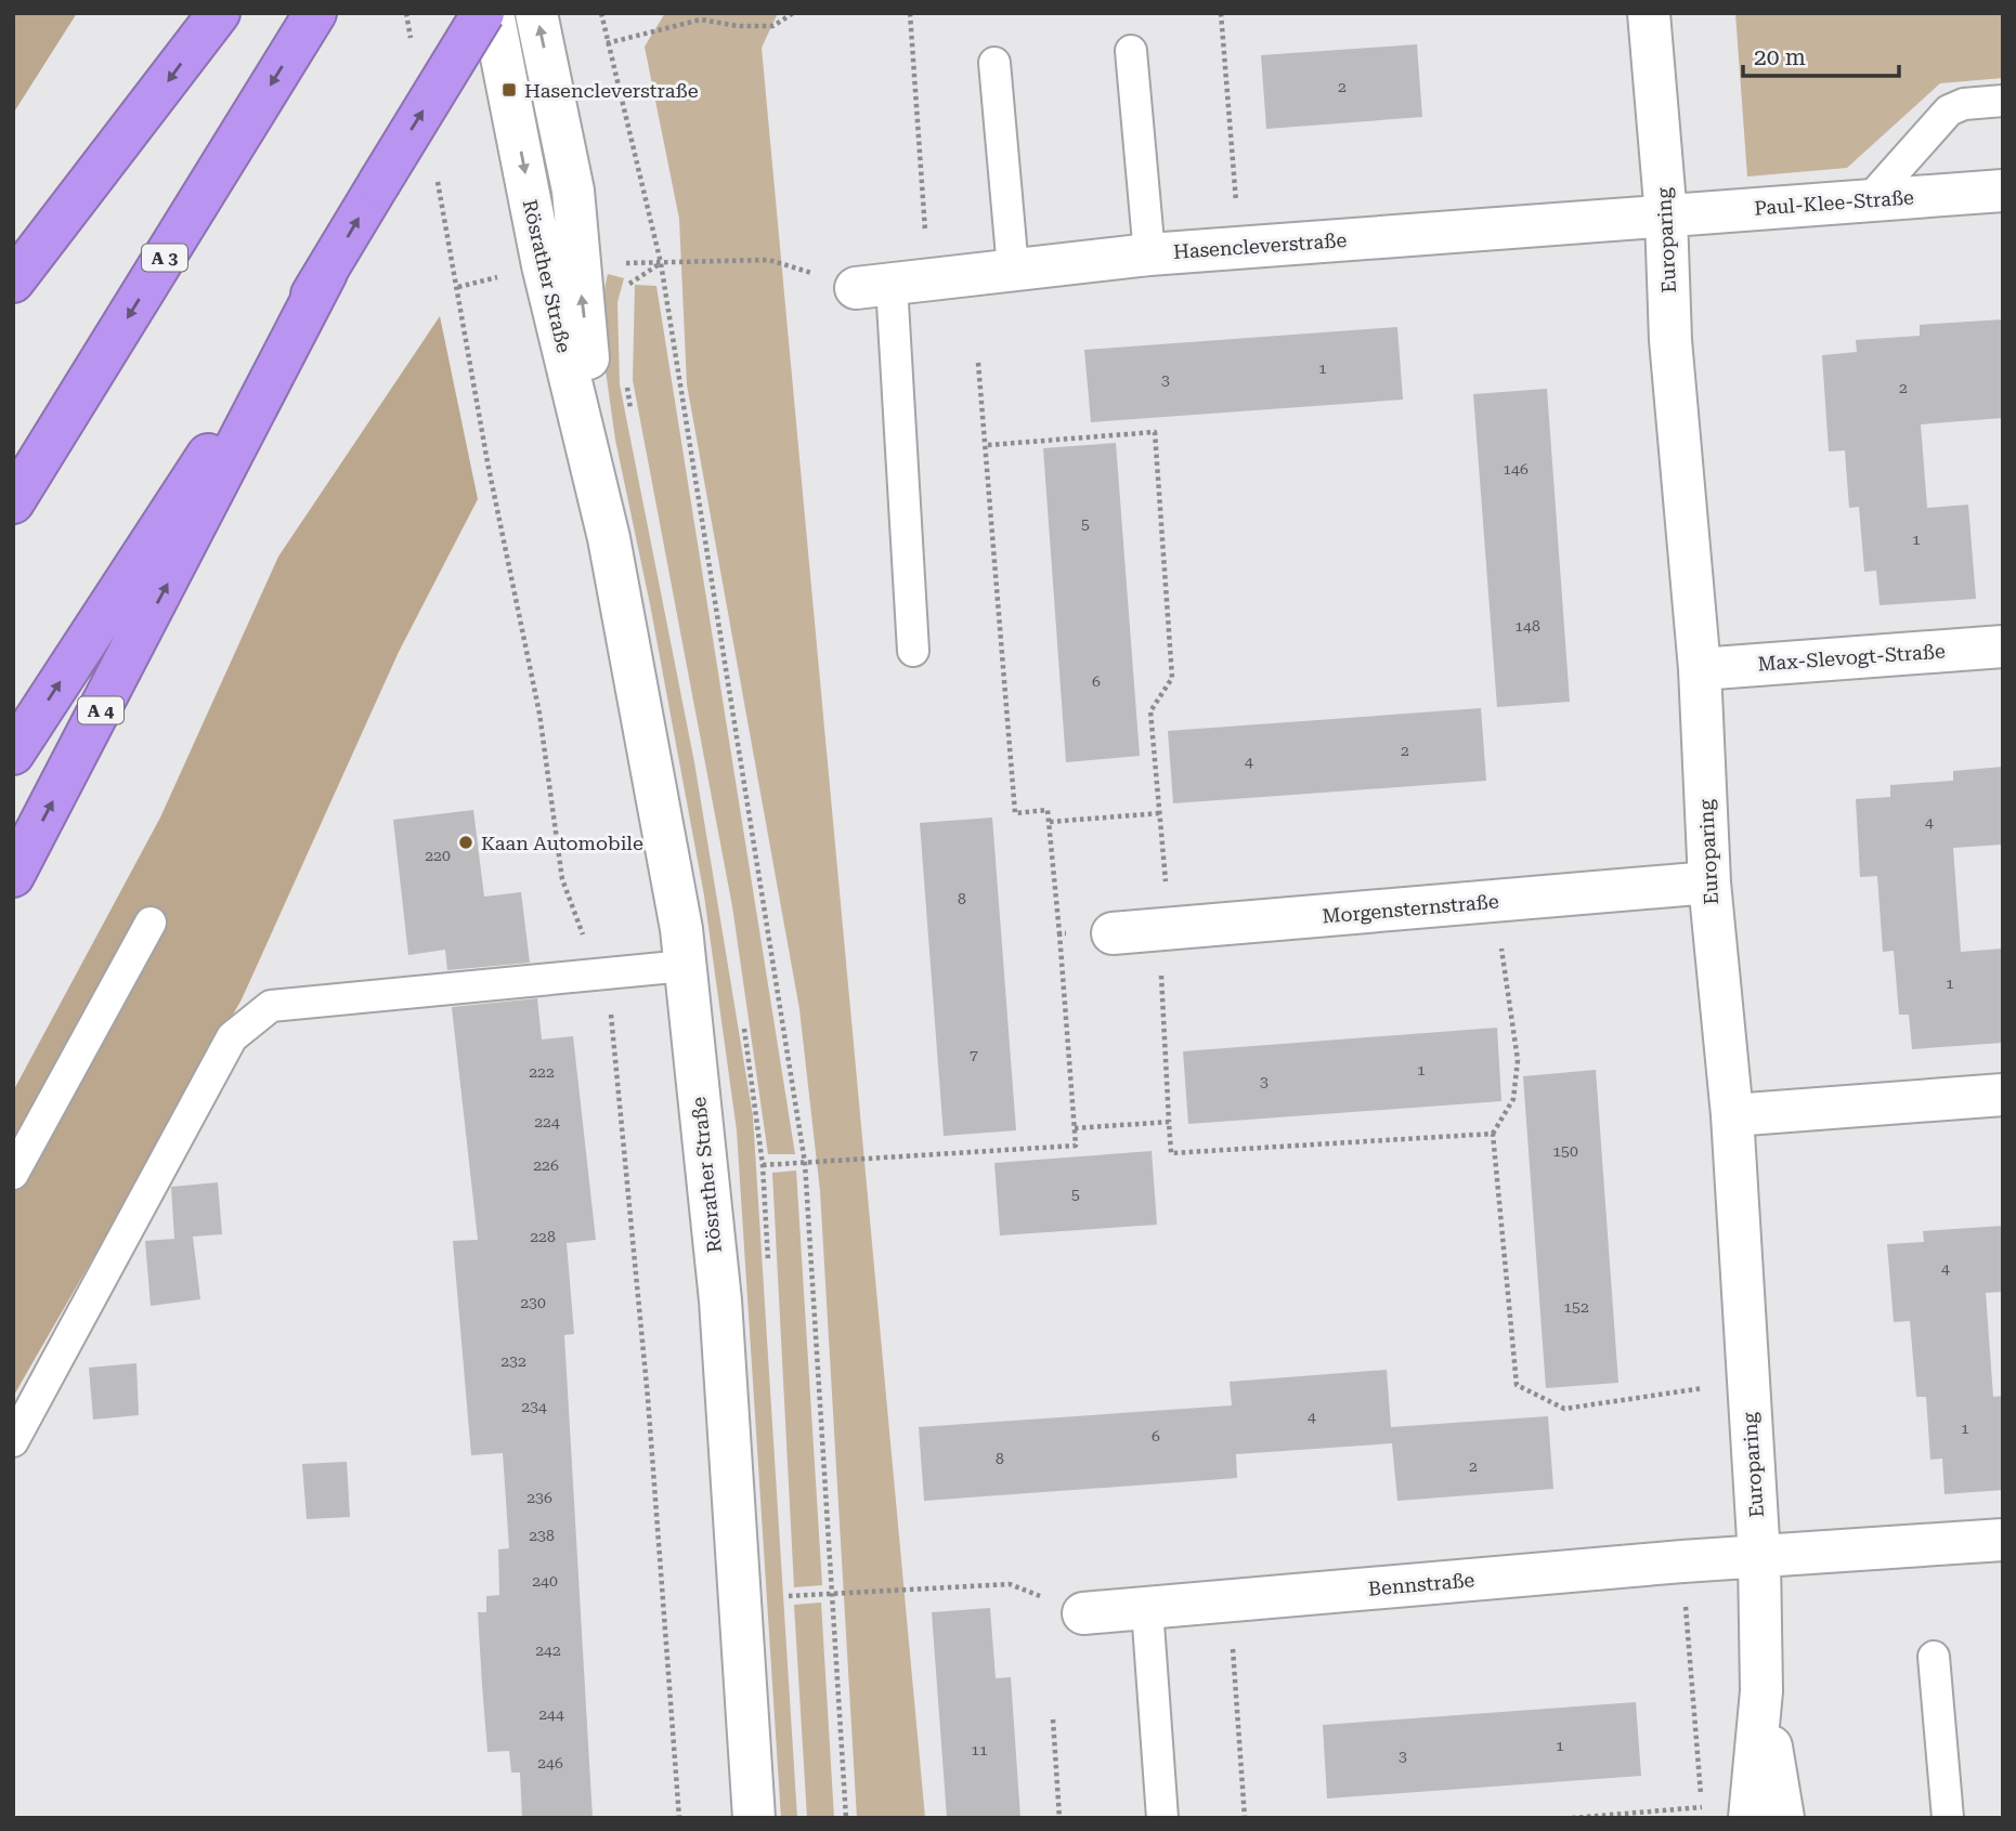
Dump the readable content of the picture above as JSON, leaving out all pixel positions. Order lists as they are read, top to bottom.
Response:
{
  "streets": {
    "highway": ["A 3", "A 4"],
    "street": [
      "Paul-Klee-Straße",
      "Europaring",
      "Hasencleverstraße",
      "Rösrather Straße",
      "Max-Slevogt-Straße",
      "Morgensternstraße",
      "Bennstraße"
    ]
  },
  "crossings": [
    ["Paul-Klee-Straße", "Europaring"],
    ["Paul-Klee-Straße", "Hasencleverstraße"],
    ["Europaring", "Hasencleverstraße"],
    ["Europaring", "Max-Slevogt-Straße"],
    ["Europaring", "Morgensternstraße"],
    ["Europaring", "Bennstraße"]
  ],
  "places": {
    "transit": ["Hasencleverstraße"],
    "other": ["Kaan Automobile"]
  },
  "house_numbers": [
    "2",
    "1",
    "3",
    "2",
    "146",
    "5",
    "1",
    "148",
    "6",
    "2",
    "4",
    "4",
    "220",
    "8",
    "1",
    "7",
    "1",
    "222",
    "3",
    "224",
    "150",
    "226",
    "5",
    "228",
    "4",
    "230",
    "152",
    "232",
    "234",
    "4",
    "1",
    "6",
    "8",
    "2",
    "236",
    "238",
    "240",
    "242",
    "244",
    "1",
    "11",
    "3",
    "246"
  ],
  "scale_bar": "20 m"
}
